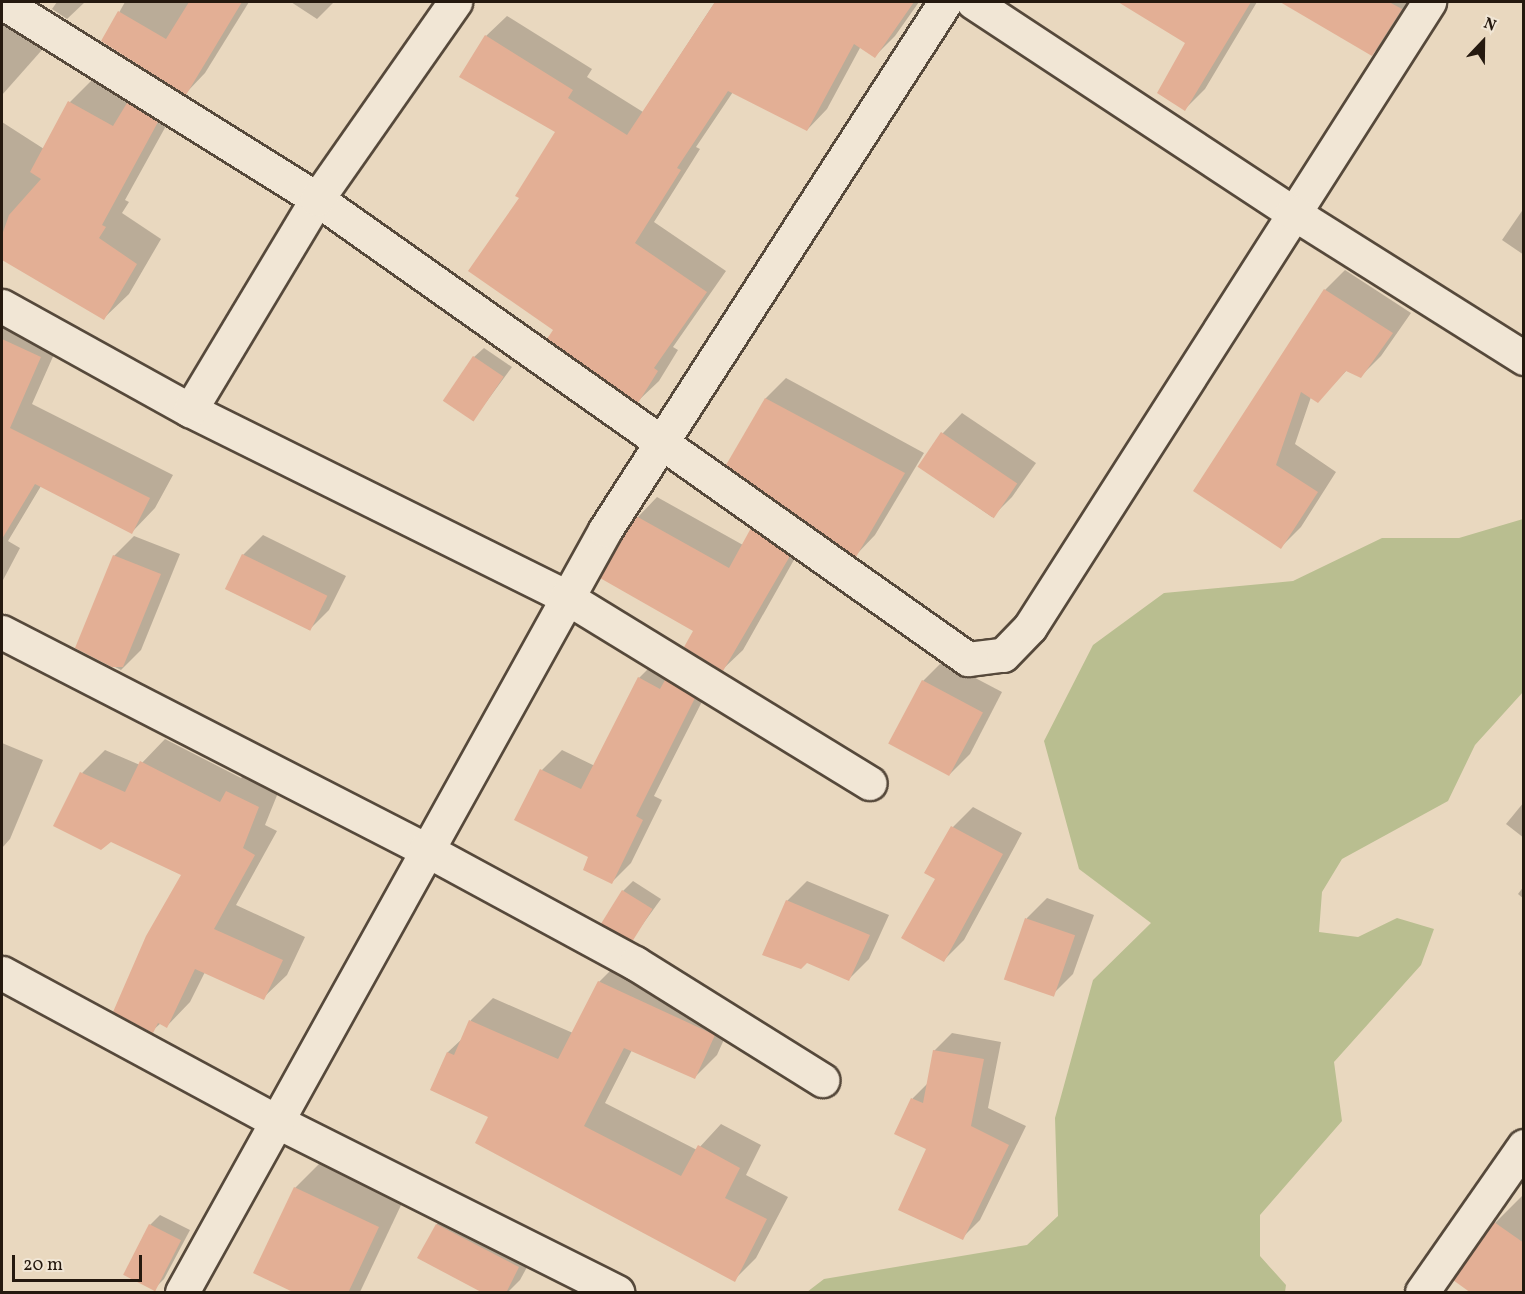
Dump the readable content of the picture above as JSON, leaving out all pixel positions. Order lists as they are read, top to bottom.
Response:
{
  "scale_bar": "20 m",
  "north": "top"
}
